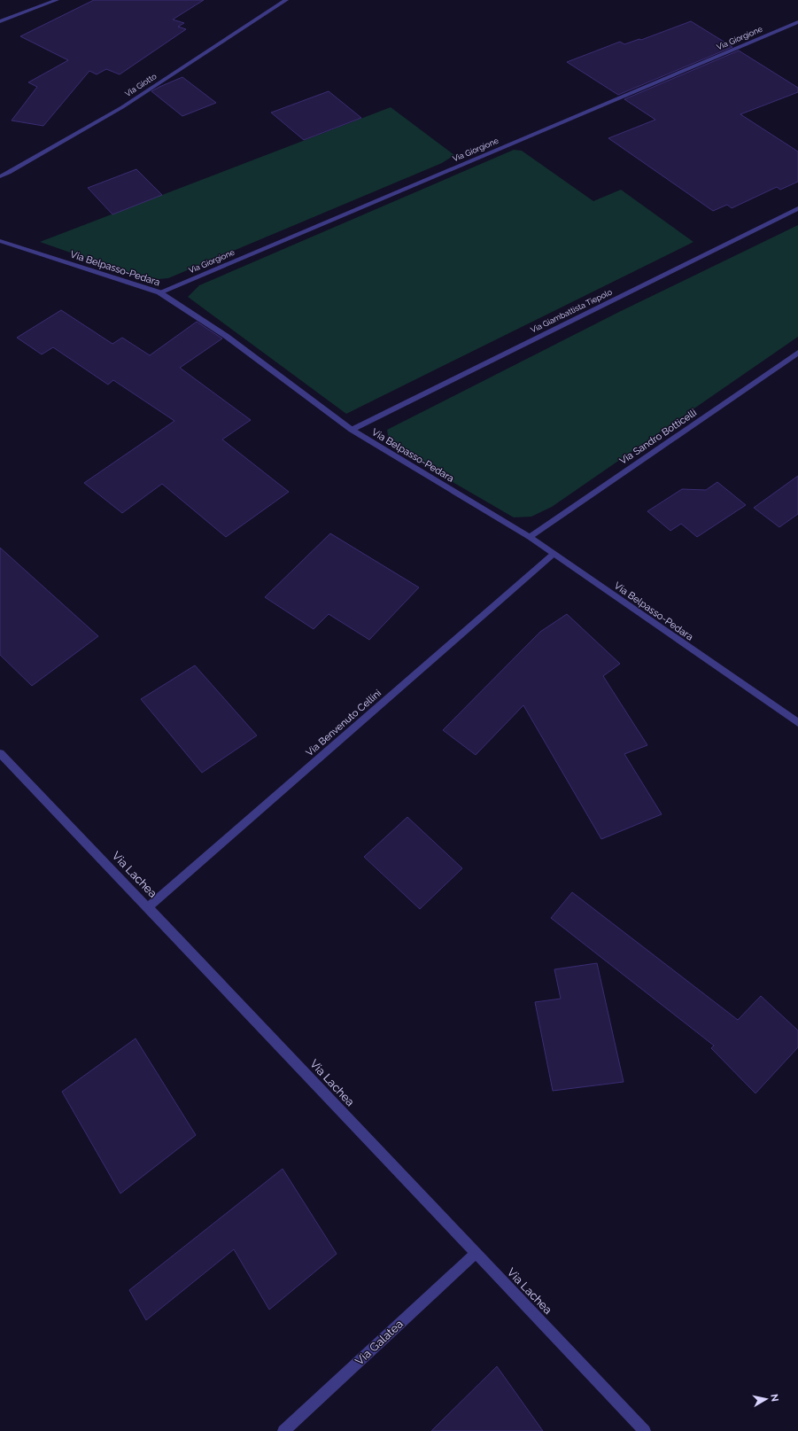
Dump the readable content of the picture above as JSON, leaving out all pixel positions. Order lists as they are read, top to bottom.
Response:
{
  "streets": {
    "street": [
      "Via Giorgione",
      "Via Giotto",
      "Via Belpasso-Pedara",
      "Via Giambattista Tiepolo",
      "Via Sandro Botticelli",
      "Via Benvenuto Cellini",
      "Via Lachea",
      "Via Galatea"
    ]
  },
  "crossings": [
    ["Via Giorgione", "Via Belpasso-Pedara"],
    ["Via Belpasso-Pedara", "Via Giambattista Tiepolo"],
    ["Via Belpasso-Pedara", "Via Sandro Botticelli"],
    ["Via Belpasso-Pedara", "Via Benvenuto Cellini"],
    ["Via Benvenuto Cellini", "Via Lachea"],
    ["Via Lachea", "Via Galatea"]
  ],
  "north": "right"
}
